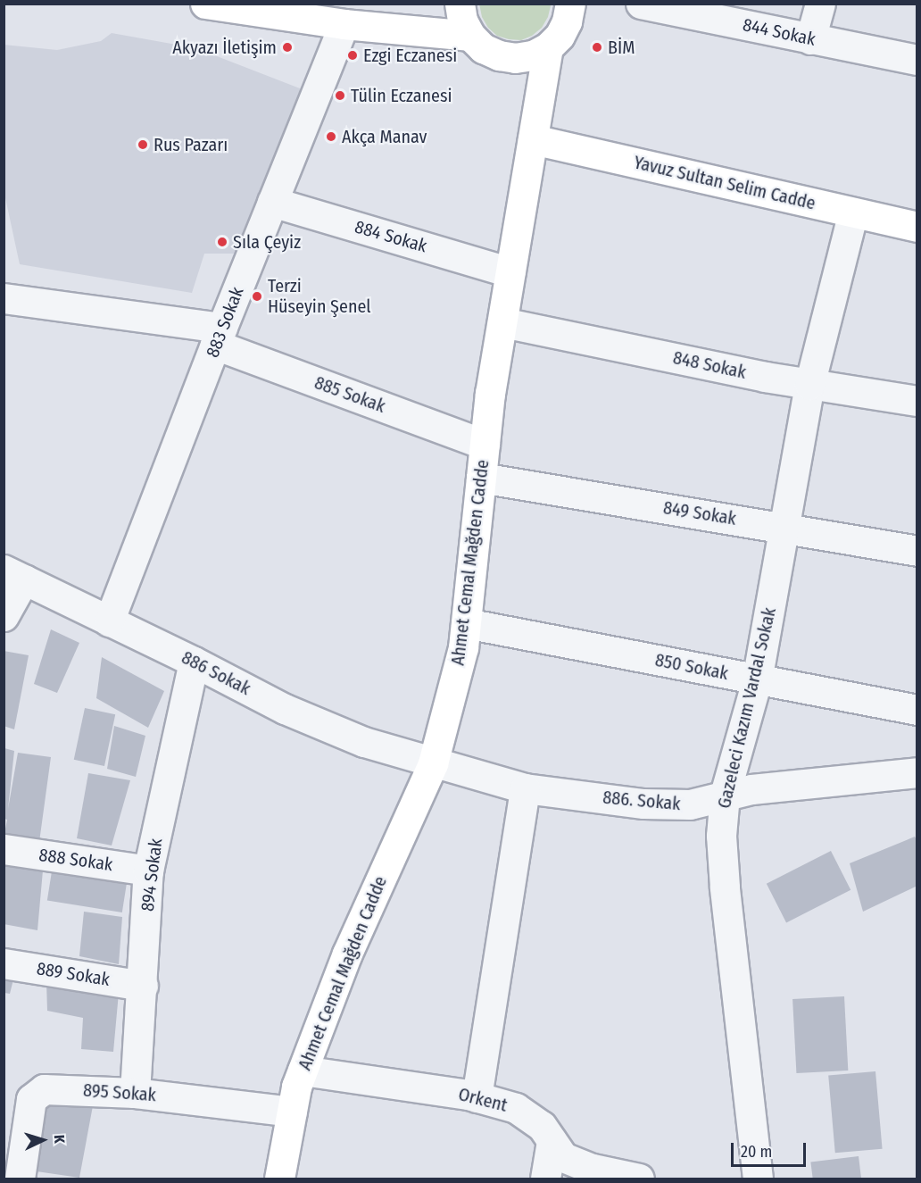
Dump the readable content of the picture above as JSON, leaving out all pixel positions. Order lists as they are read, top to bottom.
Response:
{
  "streets": {
    "main road": ["Yavuz Sultan Selim Cadde", "Ahmet Cemal Mağden Cadde"],
    "street": [
      "844 Sokak",
      "884 Sokak",
      "883 Sokak",
      "848 Sokak",
      "885 Sokak",
      "849 Sokak",
      "850 Sokak",
      "886 Sokak",
      "Gazeleci Kazım Vardal Sokak",
      "886. Sokak",
      "888 Sokak",
      "894 Sokak",
      "889 Sokak",
      "895 Sokak",
      "Orkent"
    ]
  },
  "crossings": [
    ["Yavuz Sultan Selim Cadde", "Ahmet Cemal Mağden Cadde"],
    ["Yavuz Sultan Selim Cadde", "Gazeleci Kazım Vardal Sokak"],
    ["884 Sokak", "883 Sokak"],
    ["884 Sokak", "Ahmet Cemal Mağden Cadde"],
    ["883 Sokak", "885 Sokak"],
    ["883 Sokak", "886 Sokak"],
    ["848 Sokak", "Ahmet Cemal Mağden Cadde"],
    ["848 Sokak", "Gazeleci Kazım Vardal Sokak"],
    ["885 Sokak", "Ahmet Cemal Mağden Cadde"],
    ["849 Sokak", "Ahmet Cemal Mağden Cadde"],
    ["849 Sokak", "Gazeleci Kazım Vardal Sokak"],
    ["Ahmet Cemal Mağden Cadde", "850 Sokak"],
    ["Ahmet Cemal Mağden Cadde", "886 Sokak"],
    ["Ahmet Cemal Mağden Cadde", "886. Sokak"],
    ["Ahmet Cemal Mağden Cadde", "895 Sokak"],
    ["Ahmet Cemal Mağden Cadde", "Orkent"],
    ["850 Sokak", "Gazeleci Kazım Vardal Sokak"],
    ["886 Sokak", "886. Sokak"],
    ["886 Sokak", "894 Sokak"],
    ["Gazeleci Kazım Vardal Sokak", "886. Sokak"],
    ["888 Sokak", "894 Sokak"],
    ["894 Sokak", "889 Sokak"],
    ["894 Sokak", "895 Sokak"]
  ],
  "places": [
    "Akyazı İletişim",
    "BİM",
    "Ezgi Eczanesi",
    "Tülin Eczanesi",
    "Akça Manav",
    "Rus Pazarı",
    "Sıla Çeyiz",
    "Terzi Hüseyin Şenel"
  ],
  "scale_bar": "20 m",
  "north": "right"
}
